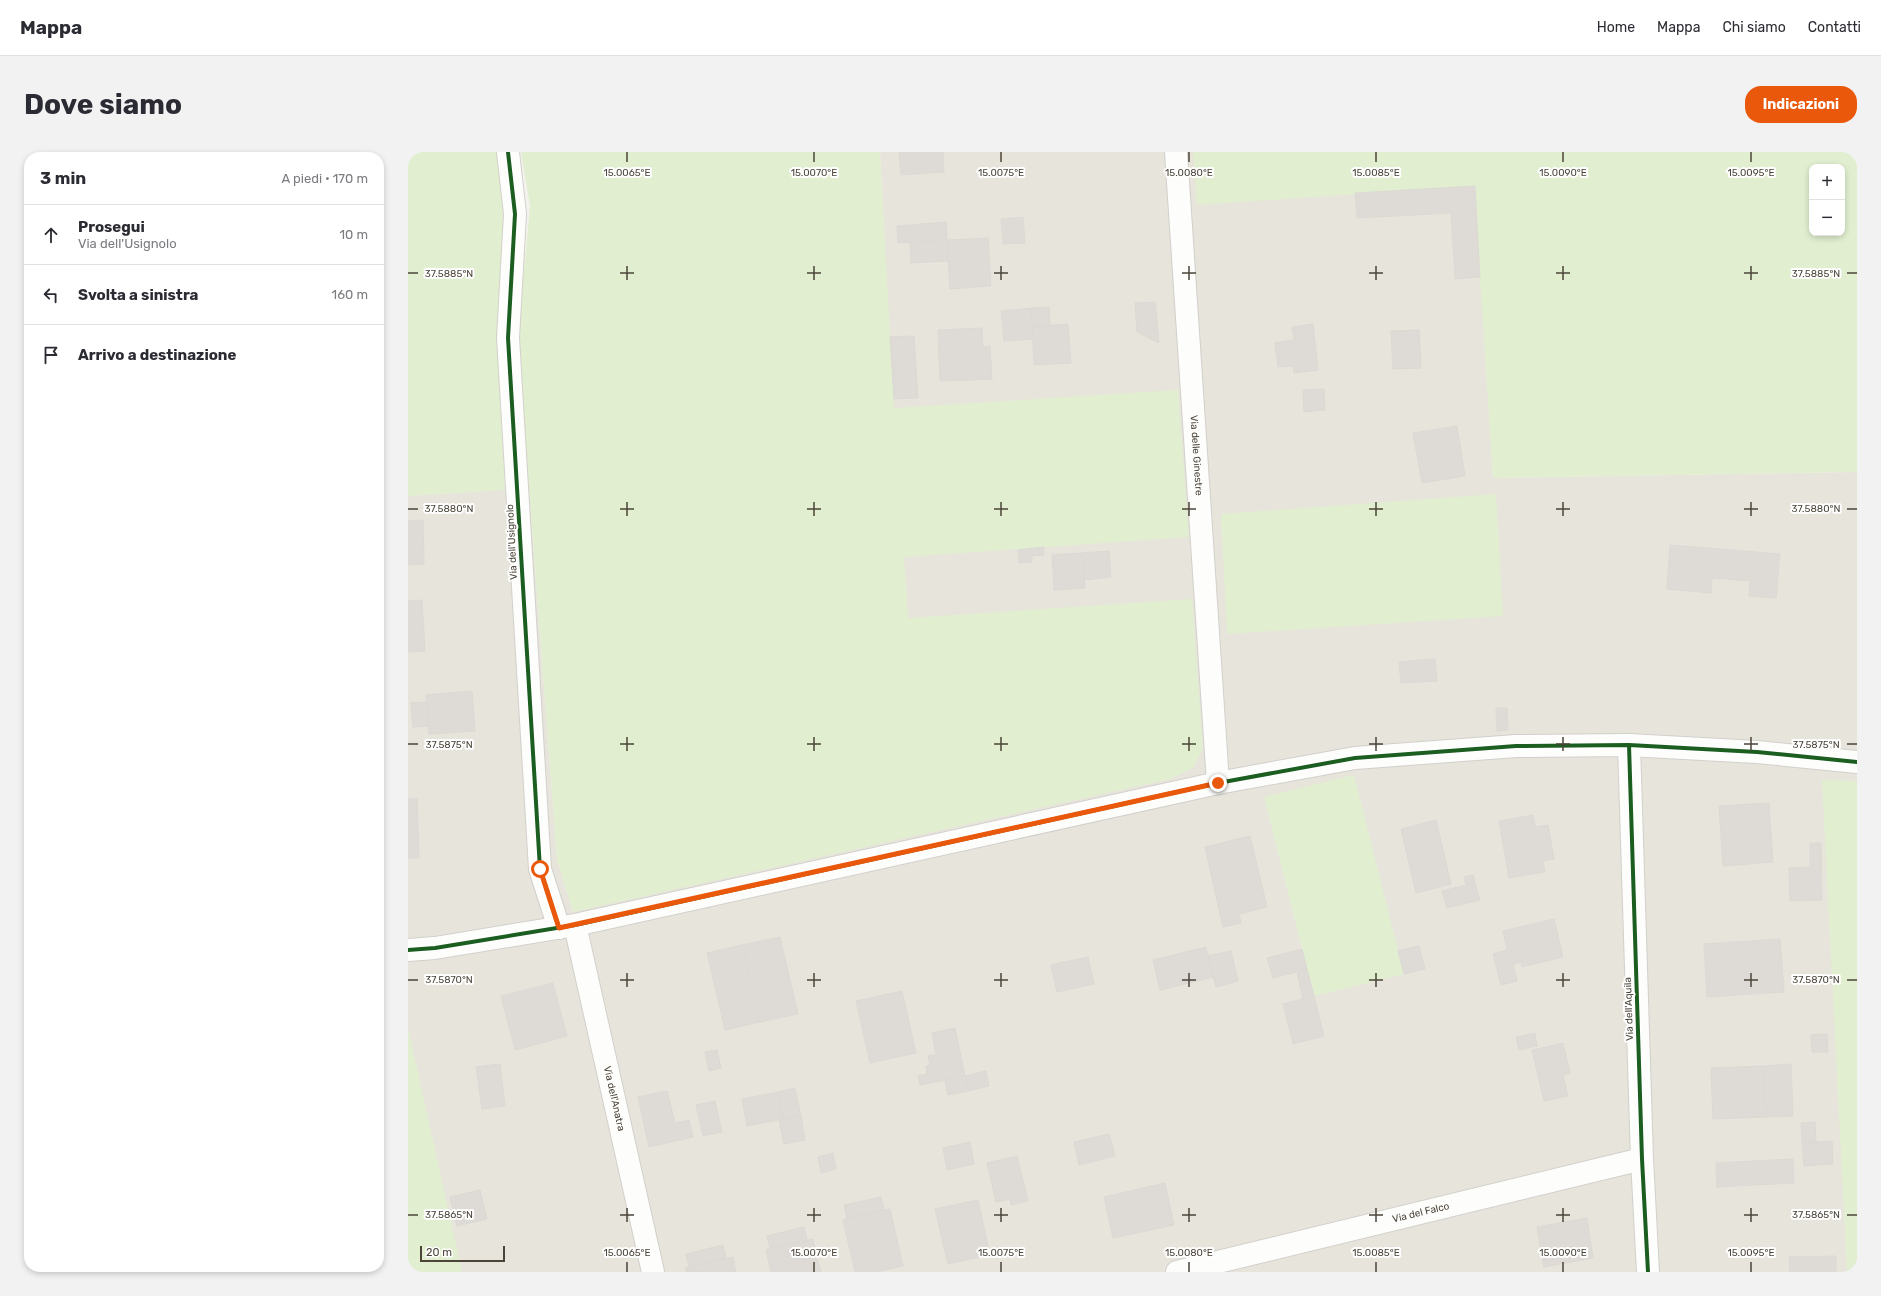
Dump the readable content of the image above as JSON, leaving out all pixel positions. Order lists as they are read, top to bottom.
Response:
{
  "streets": {
    "street": [
      "Via delle Ginestre",
      "Via dell'Usignolo",
      "Via dell'Aquila",
      "Via dell'Anatra",
      "Via del Falco"
    ]
  },
  "crossings": [
    ["Via dell'Usignolo", "Via dell'Anatra"],
    ["Via dell'Aquila", "Via del Falco"]
  ],
  "scale_bar": "20 m",
  "page": {
    "header": "Mappa",
    "nav": [
      "Home",
      "Mappa",
      "Chi siamo",
      "Contatti"
    ],
    "buttons": "Indicazioni",
    "title": "Dove siamo",
    "heading": ["3 min", "A piedi · 170 m"],
    "map_buttons": ["+", "−"],
    "list": [
      ["Prosegui", "Via dell'Usignolo", "10 m"],
      ["Svolta a sinistra", "160 m"],
      "Arrivo a destinazione"
    ],
    "scale": "20 m"
  },
  "coordinates": [
    "15.0065°E",
    "15.0070°E",
    "15.0075°E",
    "15.0080°E",
    "15.0085°E",
    "15.0090°E",
    "15.0095°E",
    "37.5885°N",
    "37.5880°N",
    "37.5875°N",
    "37.5870°N",
    "37.5865°N"
  ]
}
